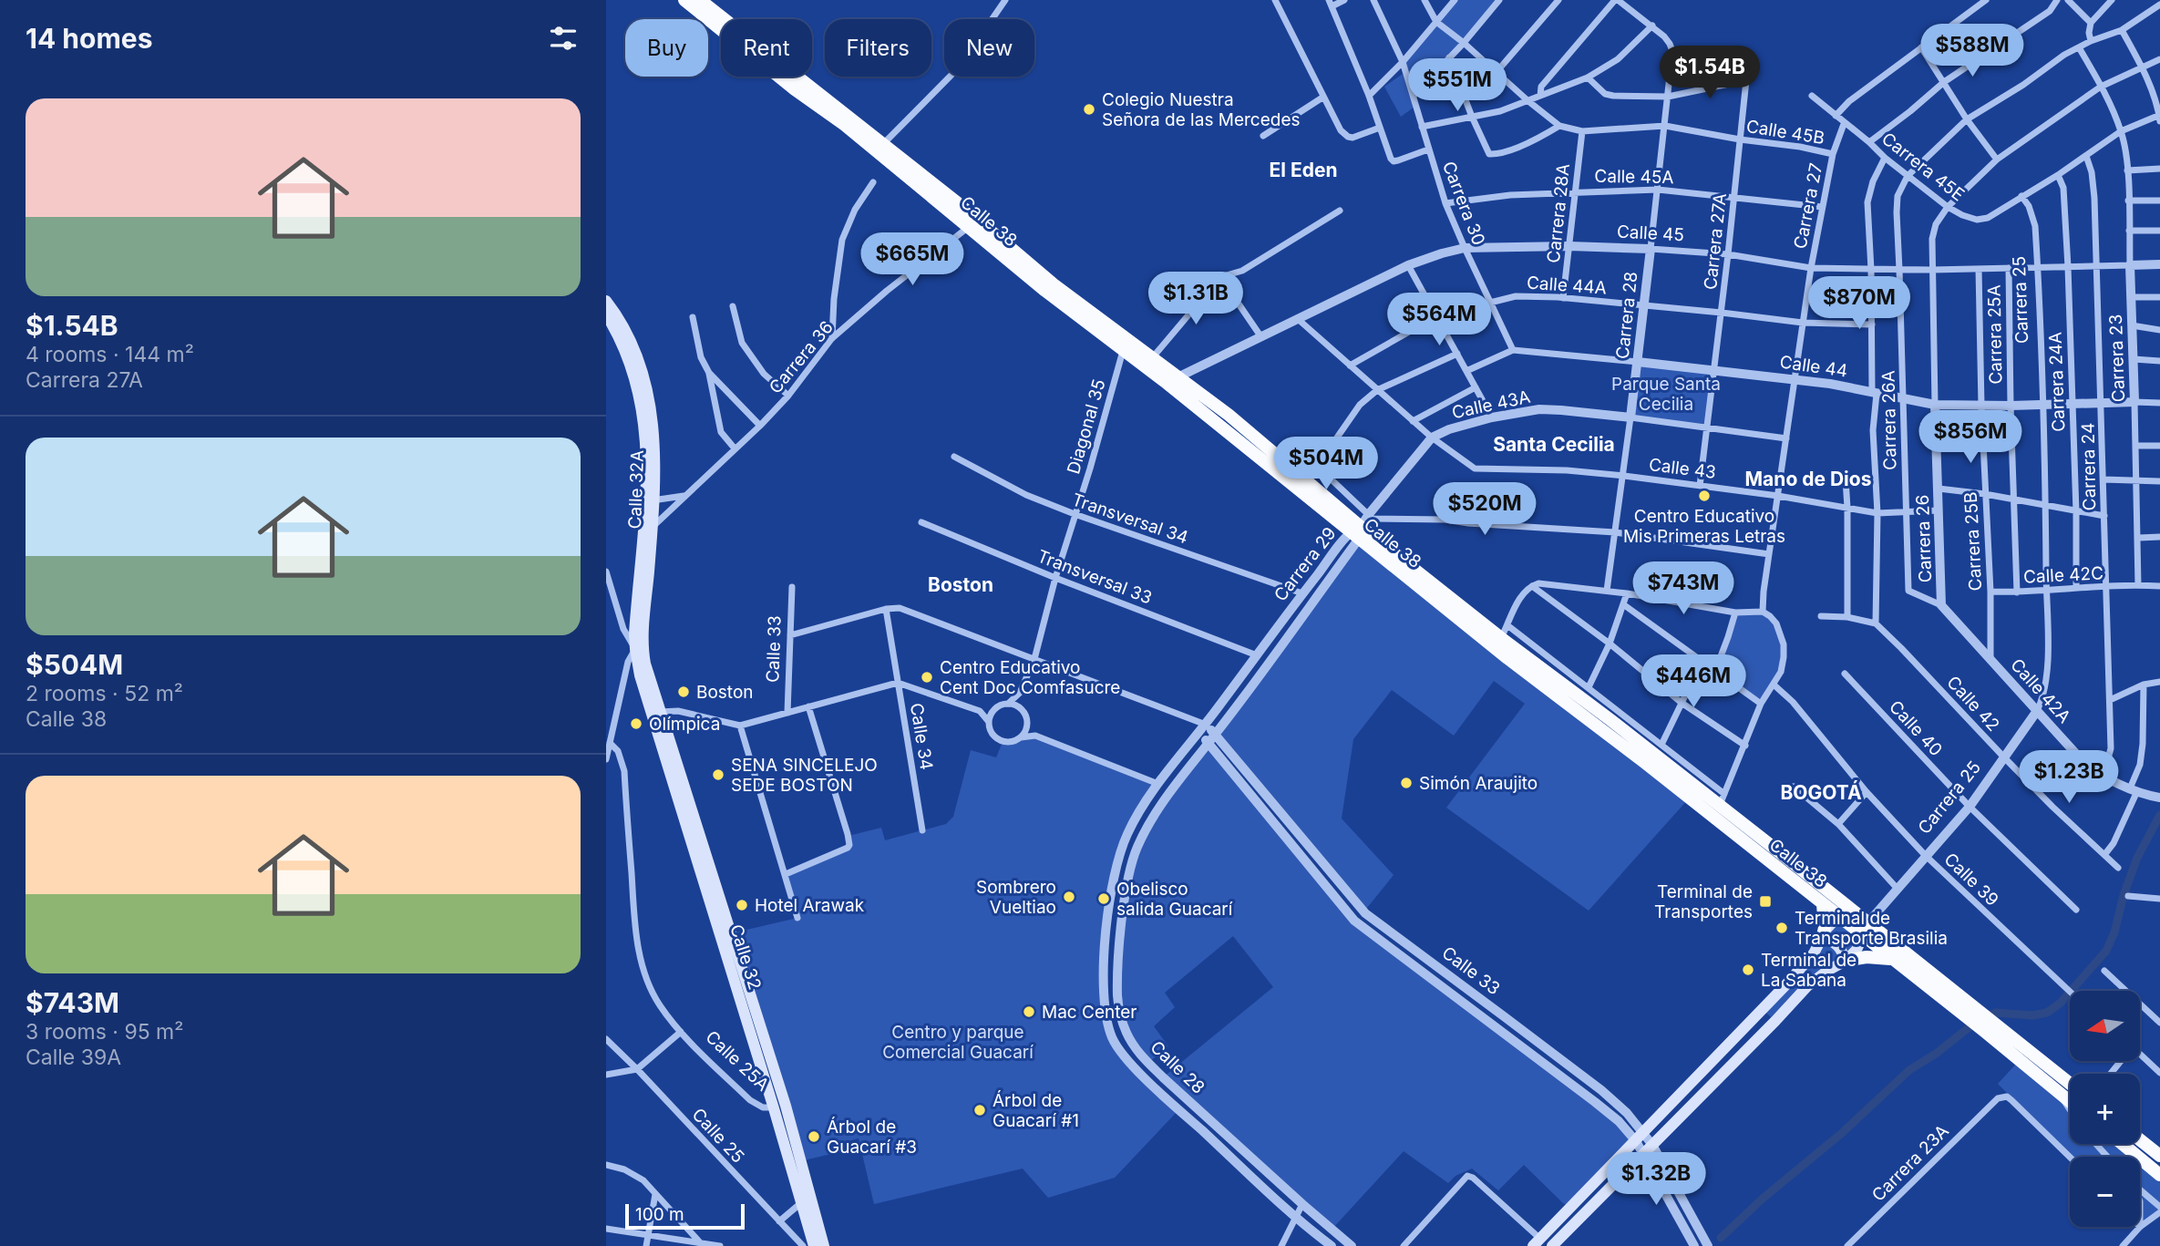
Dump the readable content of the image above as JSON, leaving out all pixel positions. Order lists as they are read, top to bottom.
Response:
{
  "streets": {
    "highway": ["Calle 38"],
    "main road": ["Carrera 25", "Calle 32A", "Calle 32"],
    "street": [
      "Calle 45B",
      "Carrera 45E",
      "Calle 45A",
      "Carrera 30",
      "Carrera 27",
      "Carrera 28A",
      "Calle 45",
      "Carrera 27A",
      "Calle 44A",
      "Carrera 28",
      "Carrera 25A",
      "Carrera 36",
      "Carrera 23",
      "Calle 44",
      "Carrera 24A",
      "Calle 43A",
      "Carrera 26A",
      "Diagonal 35",
      "Carrera 24",
      "Calle 43",
      "Transversal 34",
      "Carrera 26",
      "Carrera 25B",
      "Carrera 29",
      "Calle 42C",
      "Transversal 33",
      "Calle 33",
      "Calle 42A",
      "Calle 42",
      "Calle 40",
      "Calle 34",
      "Calle 39",
      "Calle 25A",
      "Calle 28",
      "Calle 25",
      "Carrera 23A"
    ]
  },
  "crossings": [
    ["Calle 45B", "Carrera 27"],
    ["Calle 45B", "Carrera 28A"],
    ["Calle 45B", "Carrera 27A"],
    ["Calle 45B", "Carrera 28"],
    ["Carrera 45E", "Carrera 27"],
    ["Carrera 45E", "Carrera 25"],
    ["Carrera 45E", "Carrera 23"],
    ["Carrera 45E", "Carrera 24A"],
    ["Carrera 45E", "Carrera 26A"],
    ["Carrera 45E", "Carrera 24"],
    ["Carrera 45E", "Carrera 26"],
    ["Calle 45A", "Carrera 30"],
    ["Calle 45A", "Carrera 27"],
    ["Calle 45A", "Carrera 28A"],
    ["Calle 45A", "Carrera 27A"],
    ["Calle 45A", "Carrera 28"],
    ["Carrera 30", "Calle 45"],
    ["Carrera 30", "Calle 44A"],
    ["Carrera 30", "Calle 44"],
    ["Carrera 27", "Calle 45"],
    ["Carrera 27", "Calle 44A"],
    ["Carrera 27", "Calle 44"],
    ["Carrera 27", "Calle 43A"],
    ["Carrera 27", "Calle 43"],
    ["Carrera 28A", "Calle 45"],
    ["Carrera 28A", "Calle 44A"],
    ["Calle 38", "Calle 45"],
    ["Calle 38", "Carrera 25"],
    ["Calle 38", "Carrera 36"],
    ["Calle 38", "Calle 43A"],
    ["Calle 38", "Diagonal 35"],
    ["Calle 38", "Carrera 29"],
    ["Calle 45", "Carrera 27A"],
    ["Calle 45", "Carrera 25"],
    ["Calle 45", "Carrera 28"],
    ["Calle 45", "Carrera 25A"],
    ["Calle 45", "Carrera 23"],
    ["Calle 45", "Carrera 24A"],
    ["Calle 45", "Carrera 26A"],
    ["Calle 45", "Carrera 24"],
    ["Calle 45", "Carrera 26"],
    ["Calle 45", "Carrera 25B"],
    ["Carrera 27A", "Calle 44A"],
    ["Carrera 27A", "Carrera 28"],
    ["Carrera 27A", "Calle 44"],
    ["Carrera 27A", "Calle 43A"],
    ["Carrera 27A", "Calle 43"],
    ["Calle 44A", "Carrera 28"],
    ["Carrera 25", "Calle 44"],
    ["Carrera 25", "Calle 42C"],
    ["Carrera 25", "Calle 33"],
    ["Carrera 25", "Calle 42A"],
    ["Carrera 25", "Calle 42"],
    ["Carrera 25", "Calle 40"],
    ["Carrera 25", "Calle 39"],
    ["Carrera 28", "Calle 44"],
    ["Carrera 28", "Calle 43A"],
    ["Carrera 28", "Calle 43"],
    ["Carrera 25A", "Calle 44"],
    ["Carrera 25A", "Calle 42C"],
    ["Carrera 36", "Calle 32A"],
    ["Carrera 23", "Calle 44"],
    ["Carrera 23", "Carrera 26"],
    ["Carrera 23", "Calle 42C"],
    ["Calle 44", "Carrera 24A"],
    ["Calle 44", "Carrera 26A"],
    ["Calle 44", "Carrera 24"],
    ["Calle 44", "Carrera 26"],
    ["Calle 44", "Carrera 25B"],
    ["Carrera 24A", "Calle 42C"],
    ["Calle 43A", "Calle 43"],
    ["Calle 43A", "Carrera 29"],
    ["Carrera 26A", "Calle 43"],
    ["Carrera 26A", "Calle 42A"],
    ["Diagonal 35", "Transversal 34"],
    ["Diagonal 35", "Transversal 33"],
    ["Carrera 24", "Calle 42C"],
    ["Carrera 24", "Calle 42A"],
    ["Calle 43", "Carrera 26"],
    ["Calle 32A", "Calle 32"],
    ["Transversal 34", "Carrera 29"],
    ["Carrera 26", "Calle 42A"],
    ["Carrera 25B", "Calle 42C"],
    ["Carrera 25B", "Calle 42A"],
    ["Carrera 29", "Transversal 33"],
    ["Carrera 29", "Calle 33"],
    ["Carrera 29", "Calle 28"],
    ["Calle 32", "Calle 25A"]
  ],
  "districts": [
    "El Eden",
    "Santa Cecilia",
    "Mano de Dios",
    "Boston",
    "BOGOTÁ"
  ],
  "parks": ["Parque Santa Cecilia", "Centro y parque Comercial Guacarí"],
  "places": {
    "other": [
      "Colegio Nuestra Señora de las Mercedes",
      "Centro Educativo Mis Primeras Letras",
      "Centro Educativo Cent Doc Comfasucre",
      "Boston",
      "Olímpica",
      "SENA SINCELEJO SEDE BOSTON",
      "Simón Araujito",
      "Sombrero Vueltiao",
      "Obelisco salida Guacarí",
      "Hotel Arawak",
      "Terminal de Transporte Brasilia",
      "Terminal de La Sabana",
      "Mac Center",
      "Árbol de Guacarí #1",
      "Árbol de Guacarí #3"
    ],
    "transit": ["Terminal de Transportes"]
  },
  "scale_bar": "100 m",
  "north": "left",
  "page": {
    "heading": "14 homes",
    "chip": [
      "Buy",
      "Rent",
      "Filters",
      "New"
    ],
    "price": [
      "$588M",
      "$1.54B",
      "$551M",
      "$665M",
      "$1.31B",
      "$870M",
      "$564M",
      "$856M",
      "$504M",
      "$520M",
      "$743M",
      "$446M",
      "$1.23B",
      "$1.32B"
    ],
    "list": [
      {
        "name": "$1.54B",
        "note": "4 rooms · 144 m² · Carrera 27A"
      },
      {
        "name": "$504M",
        "note": "2 rooms · 52 m² · Calle 38"
      },
      {
        "name": "$743M",
        "note": "3 rooms · 95 m² · Calle 39A"
      }
    ],
    "map_buttons": ["+", "−"],
    "scale": "100 m"
  }
}
